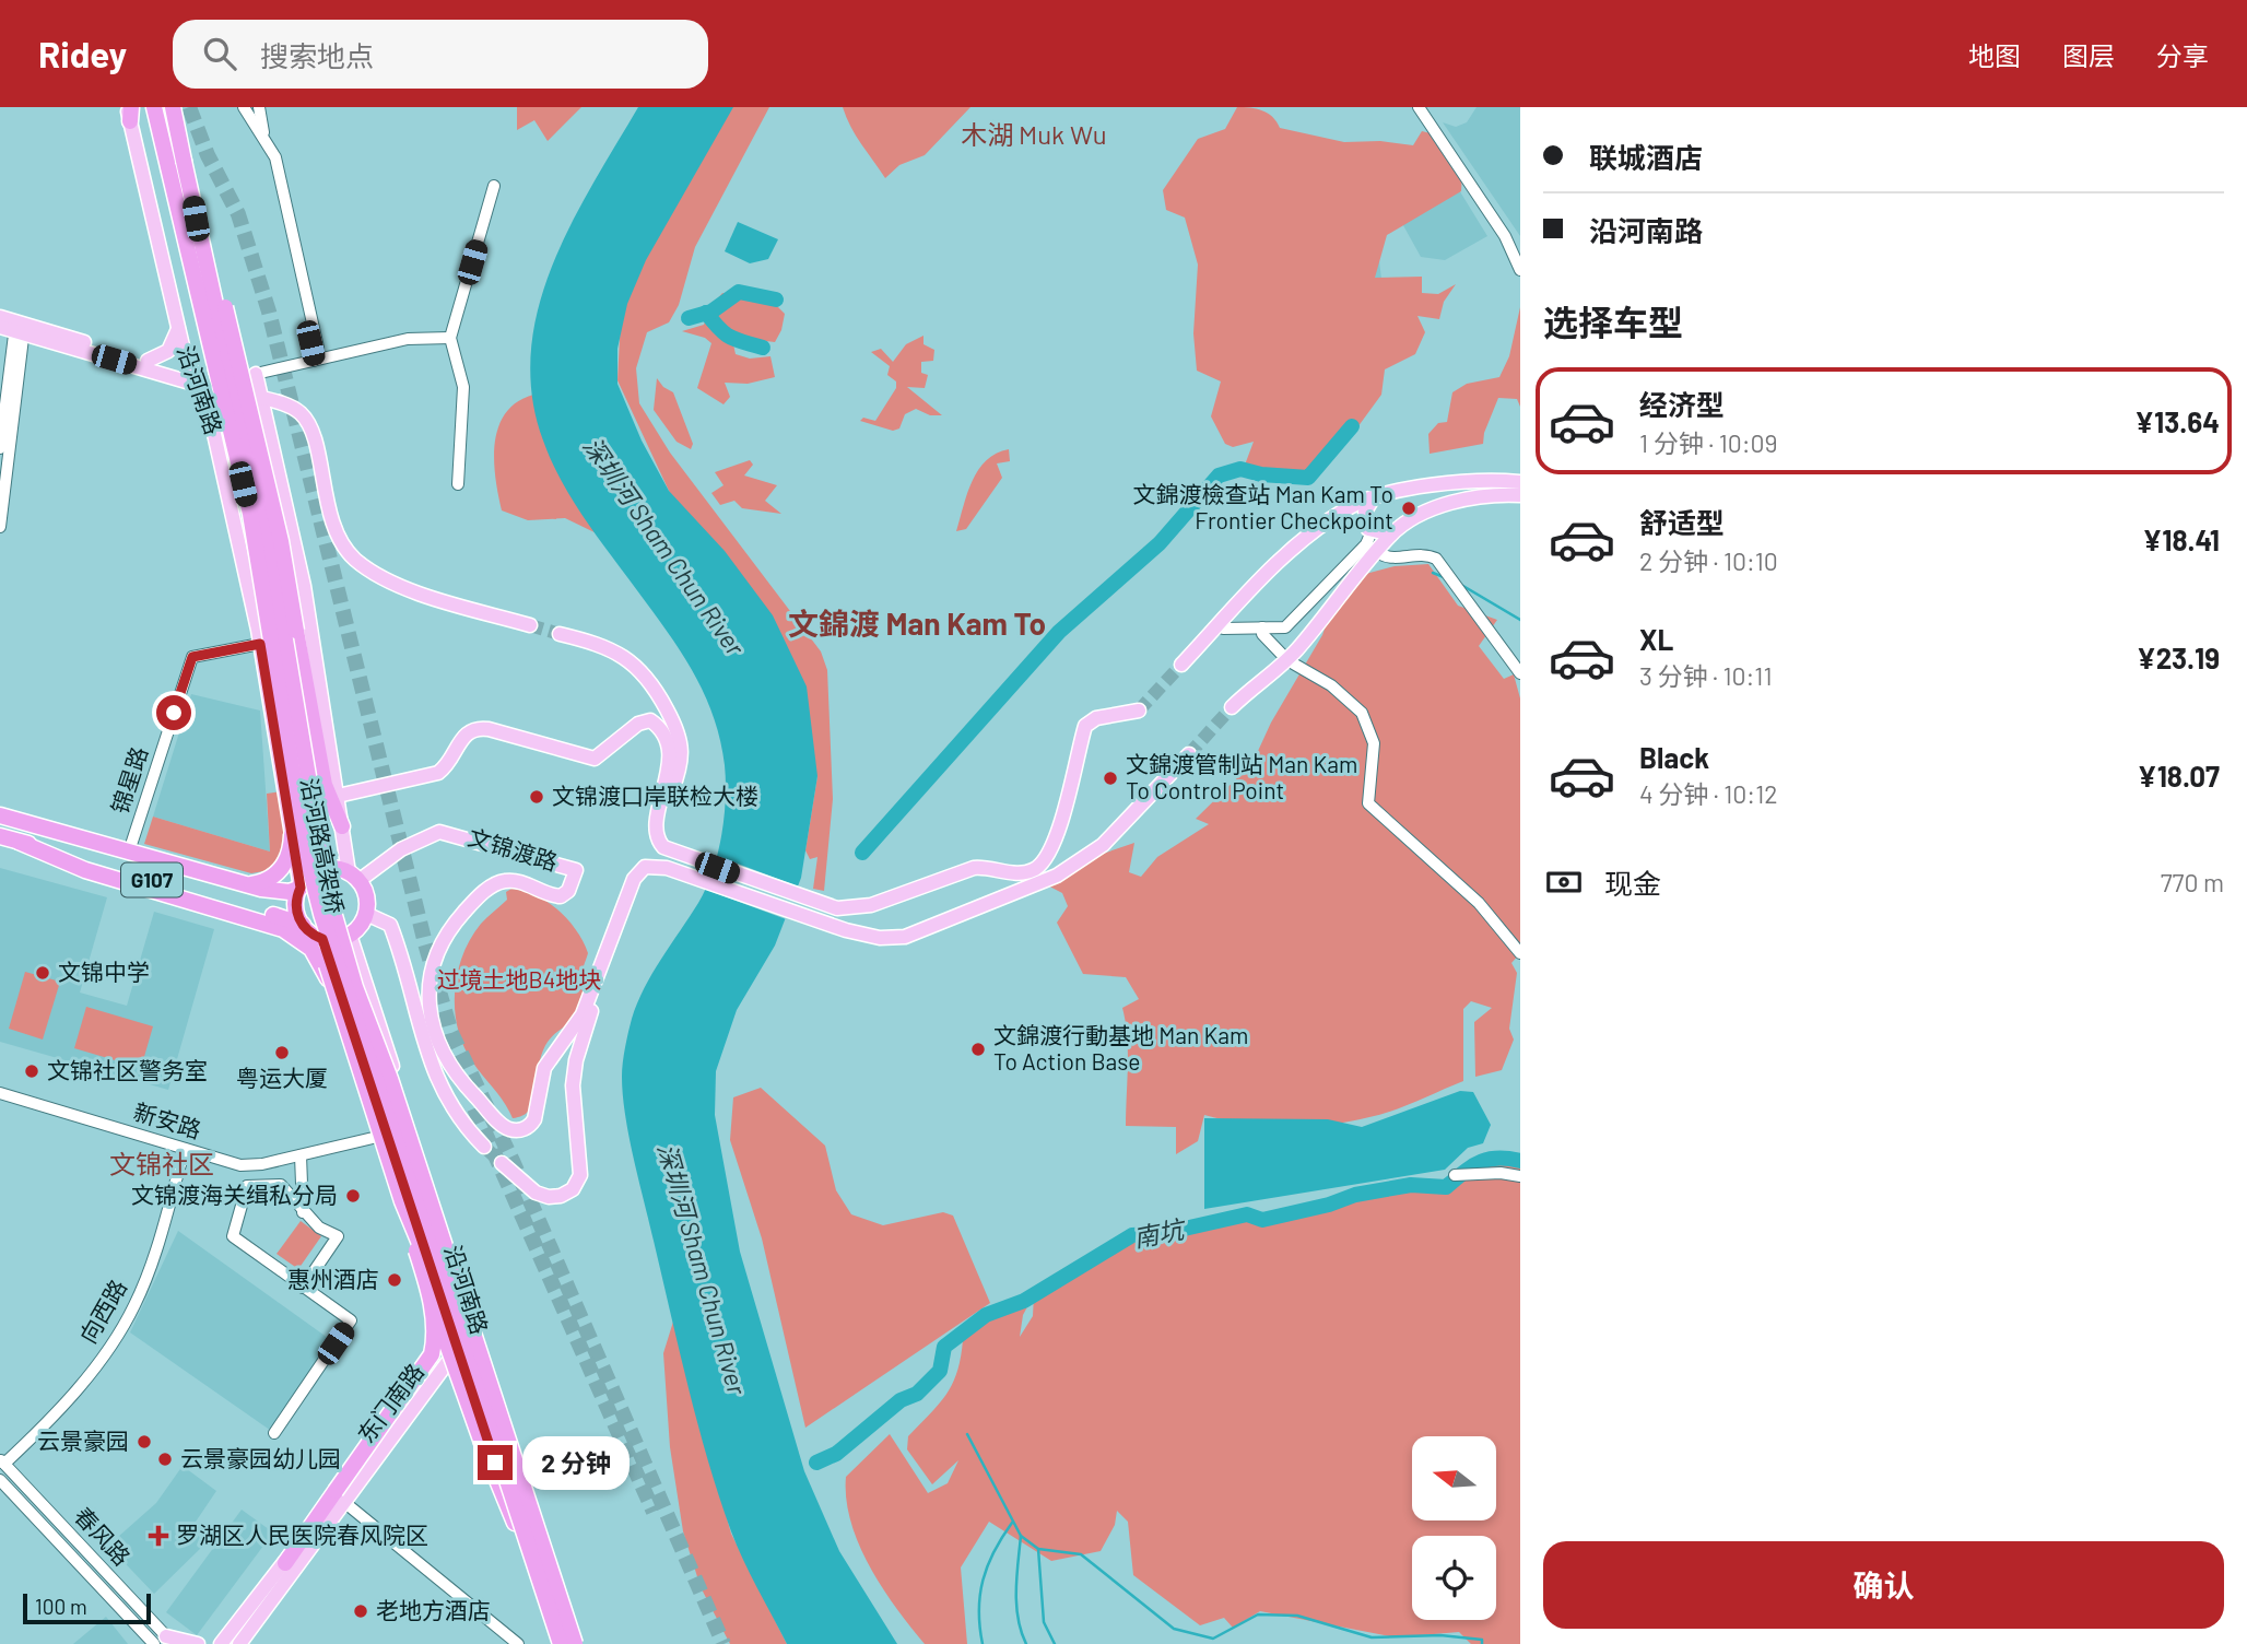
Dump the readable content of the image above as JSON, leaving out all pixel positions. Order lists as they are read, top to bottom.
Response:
{
  "streets": {
    "highway": ["沿河路高架桥", "G107"],
    "main road": ["沿河南路", "文锦渡路", "东门南路"],
    "street": [
      "锦星路",
      "新安路",
      "向西路",
      "春风路"
    ]
  },
  "crossings": [
    ["沿河南路", "锦星路"],
    ["沿河南路", "沿河路高架桥"],
    ["沿河南路", "文锦渡路"],
    ["沿河南路", "G107"],
    ["沿河南路", "新安路"],
    ["沿河南路", "东门南路"],
    ["锦星路", "G107"],
    ["沿河路高架桥", "东门南路"],
    ["文锦渡路", "G107"],
    ["新安路", "向西路"],
    ["向西路", "春风路"]
  ],
  "districts": ["木湖 Muk Wu", "文錦渡 Man Kam To", "文锦社区"],
  "water": ["深圳河 Sham Chun River", "南坑"],
  "parks": ["过境土地B4地块"],
  "places": {
    "other": [
      "文錦渡檢查站 Man Kam To Frontier Checkpoint",
      "文錦渡管制站 Man Kam To Control Point",
      "文锦渡口岸联检大楼",
      "文锦中学",
      "文錦渡行動基地 Man Kam To Action Base",
      "粤运大厦",
      "文锦社区警务室",
      "文锦渡海关缉私分局",
      "惠州酒店",
      "云景豪园",
      "云景豪园幼儿园",
      "老地方酒店"
    ],
    "health": ["罗湖区人民医院春风院区"]
  },
  "scale_bar": "100 m",
  "north": "left",
  "page": {
    "header": "Ridey",
    "search": "搜索地点",
    "nav": ["地图", "图层", "分享"],
    "banner": ["联城酒店", "沿河南路"],
    "heading": "选择车型",
    "list": [
      {
        "name": "经济型",
        "note": "1 分钟 · 10:09",
        "value": "¥13.64"
      },
      {
        "name": "舒适型",
        "note": "2 分钟 · 10:10",
        "value": "¥18.41"
      },
      {
        "name": "XL",
        "note": "3 分钟 · 10:11",
        "value": "¥23.19"
      },
      {
        "name": "Black",
        "note": "4 分钟 · 10:12",
        "value": "¥18.07"
      }
    ],
    "pay": ["现金", "770 m"],
    "bubble": "2 分钟",
    "buttons": "确认",
    "scale": "100 m"
  }
}
